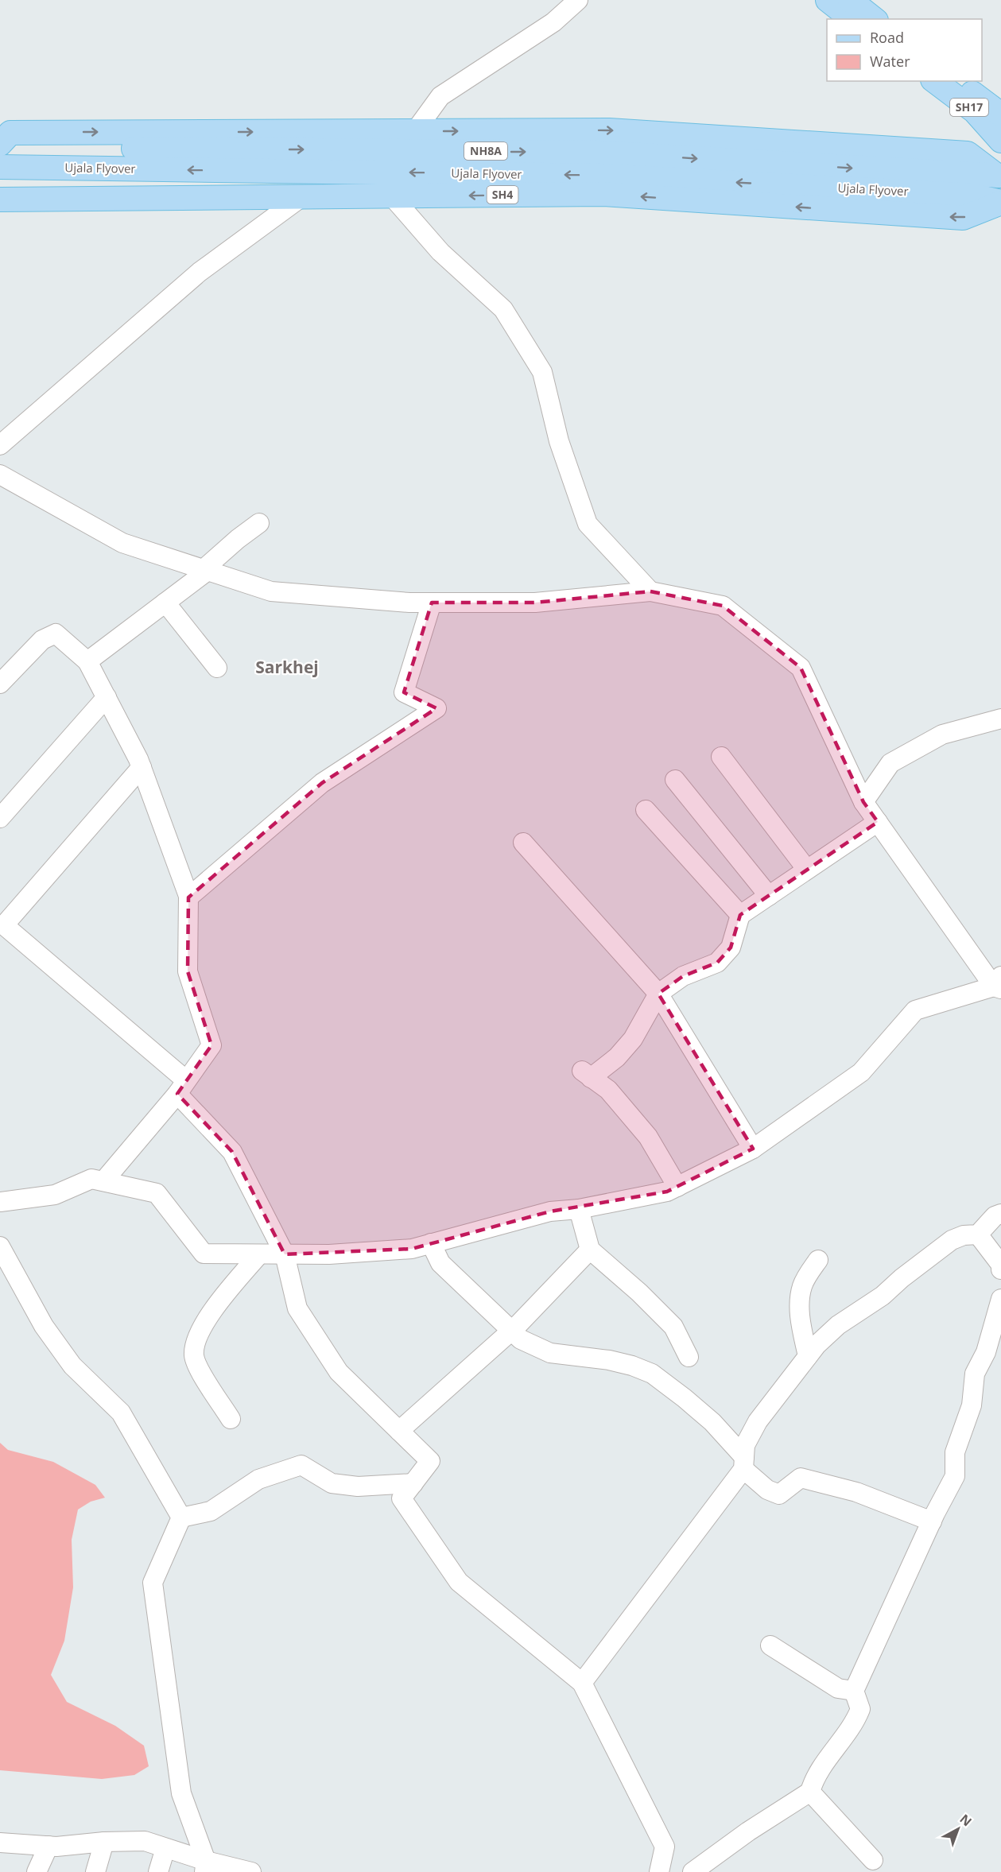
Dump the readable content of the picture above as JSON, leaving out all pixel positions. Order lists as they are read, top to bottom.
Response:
{
  "streets": {
    "main road": [
      "SH17",
      "NH8A",
      "Ujala Flyover",
      "SH4"
    ]
  },
  "crossings": [
    ["NH8A", "Ujala Flyover"],
    ["NH8A", "SH4"]
  ],
  "districts": ["Sarkhej"],
  "legend": ["Road", "Water"],
  "north": "top right"
}
